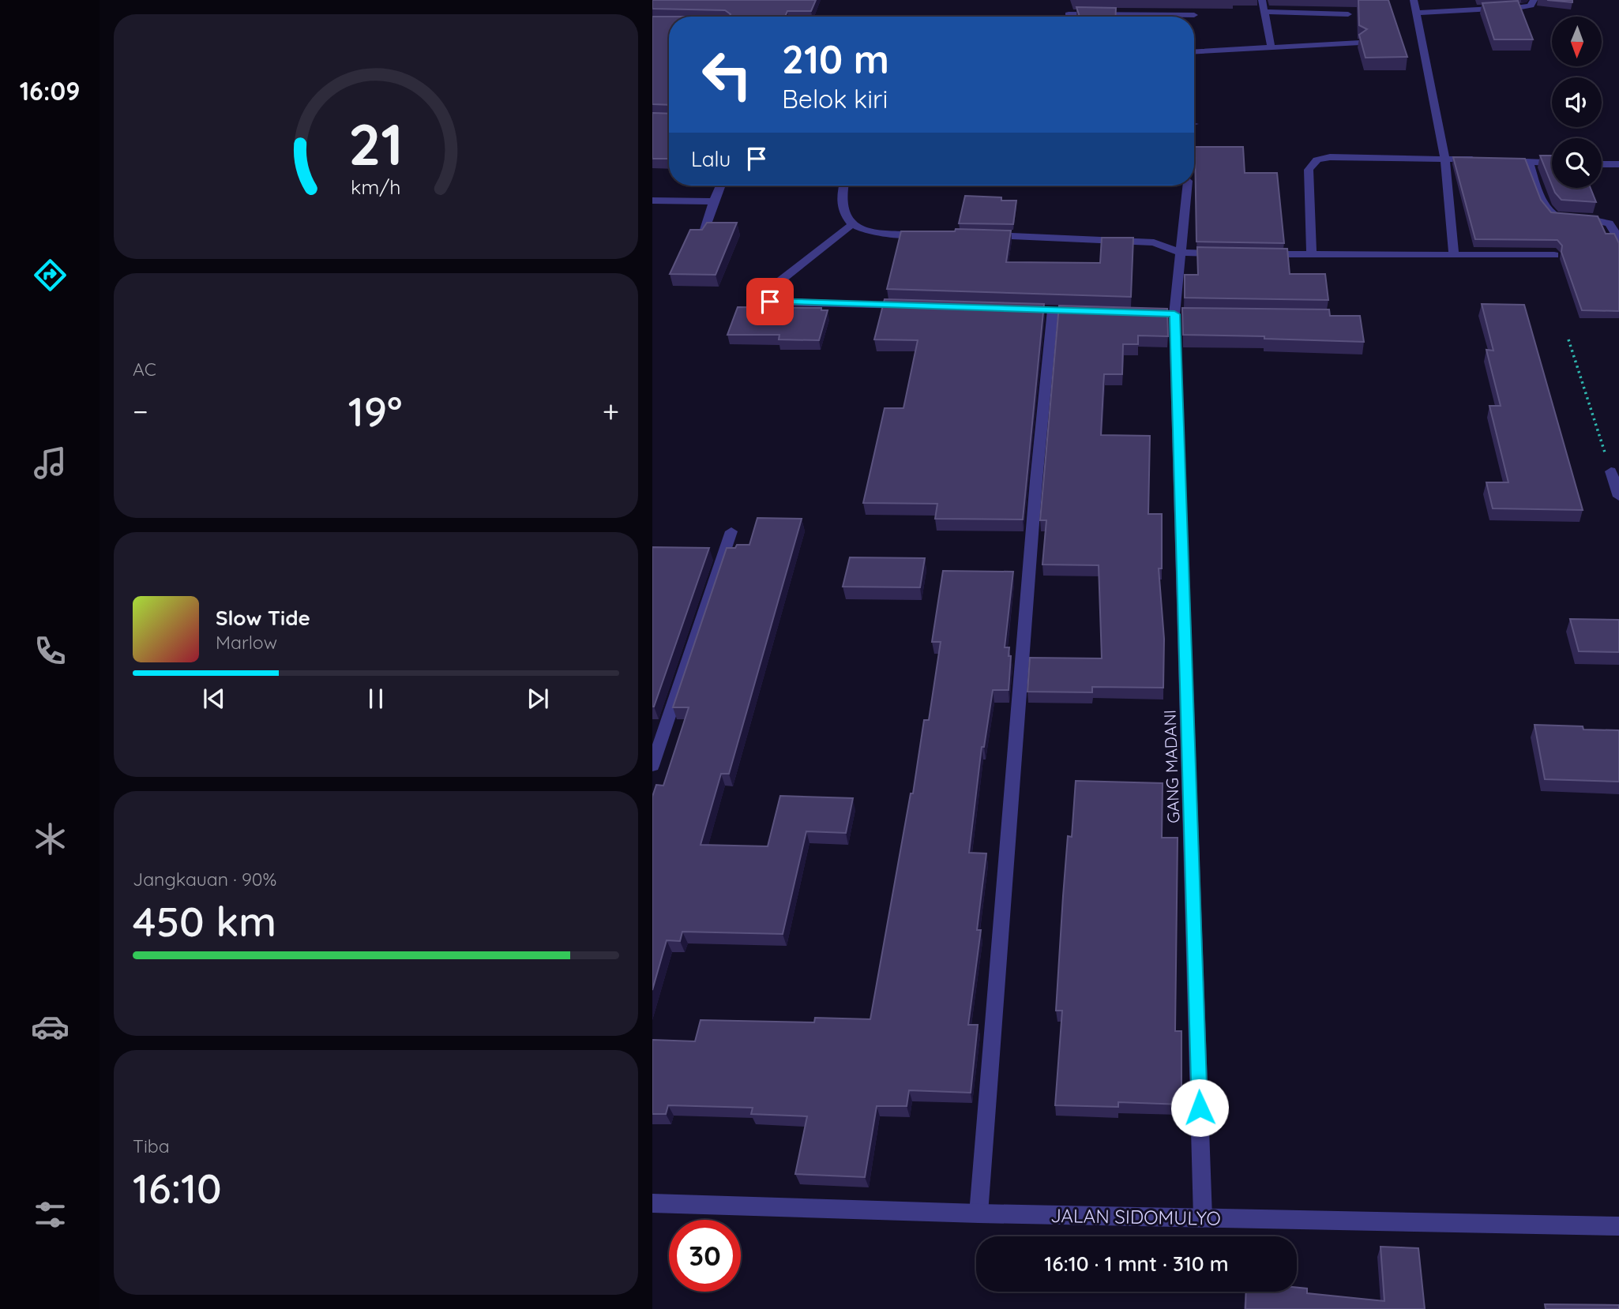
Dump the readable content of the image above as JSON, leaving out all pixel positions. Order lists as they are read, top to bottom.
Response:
{
  "streets": {
    "street": ["GANG MADANI", "JALAN SIDOMULYO"]
  },
  "crossings": [
    ["GANG MADANI", "JALAN SIDOMULYO"]
  ],
  "north": "bottom",
  "page": {
    "tabs": "16:09",
    "turn": ["210 m", "Belok kiri"],
    "then": "Lalu",
    "tile": [
      "AC",
      ["Jangkauan · 90%", "450 km"],
      ["Tiba", "16:10"]
    ],
    "heat": ["−", "19°", "+"],
    "song": ["Slow Tide", "Marlow"],
    "limit": "30",
    "trip": "16:10 · 1 mnt · 310 m",
    "gauge": ["21", "km/h"]
  }
}
